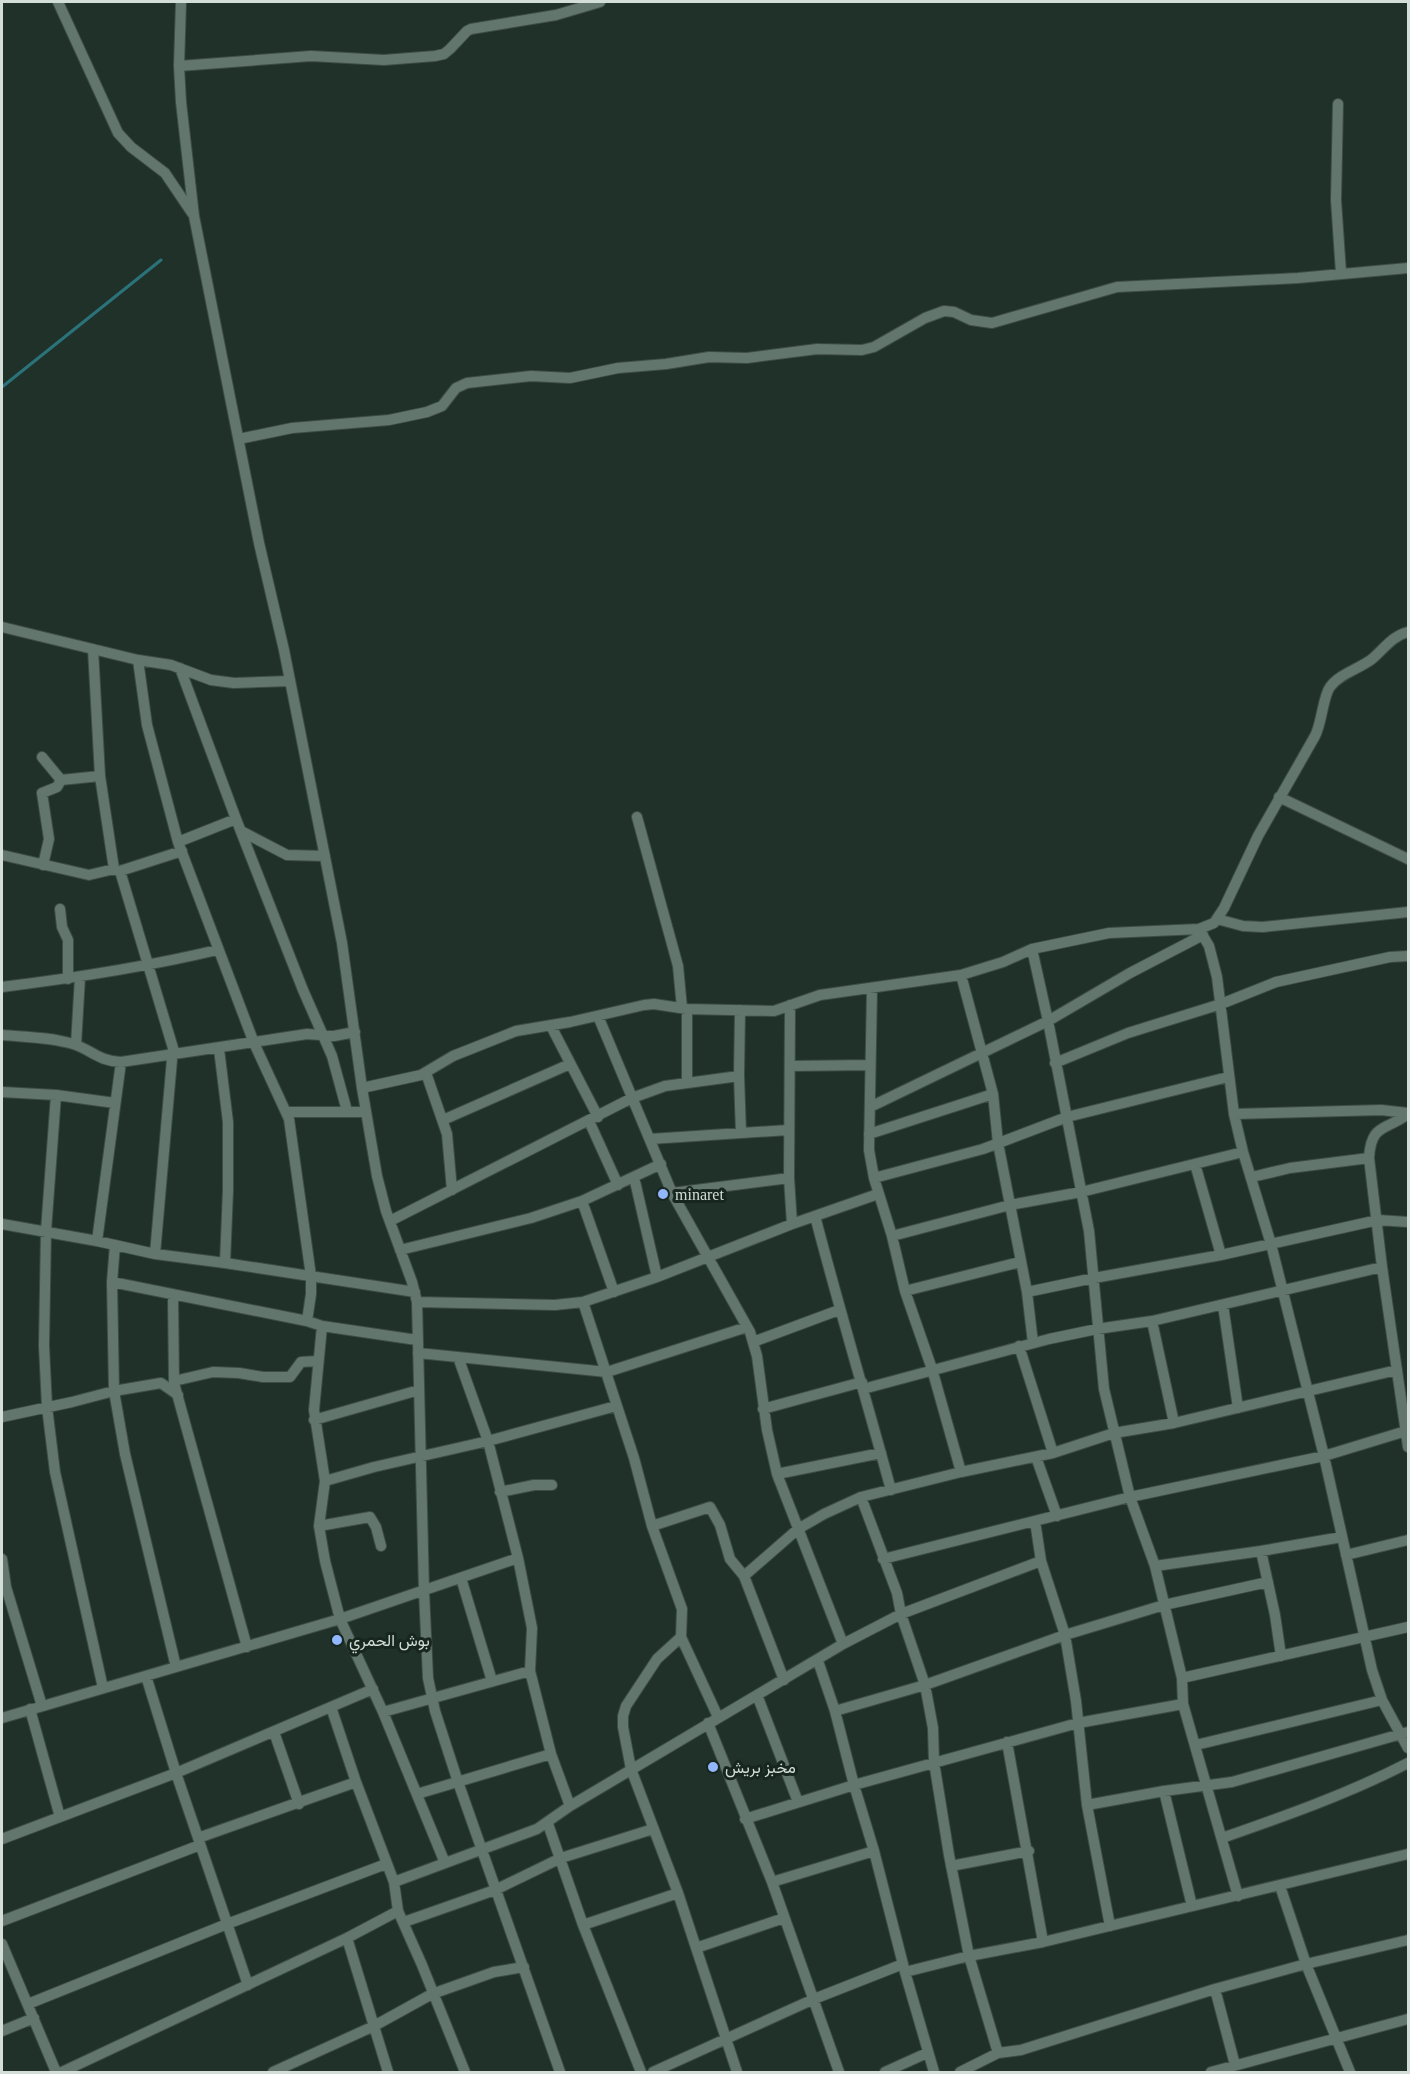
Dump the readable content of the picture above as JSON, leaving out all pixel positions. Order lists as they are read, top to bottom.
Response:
{
  "places": ["minaret", "بوش الحمري", "مخبز بريش"]
}
